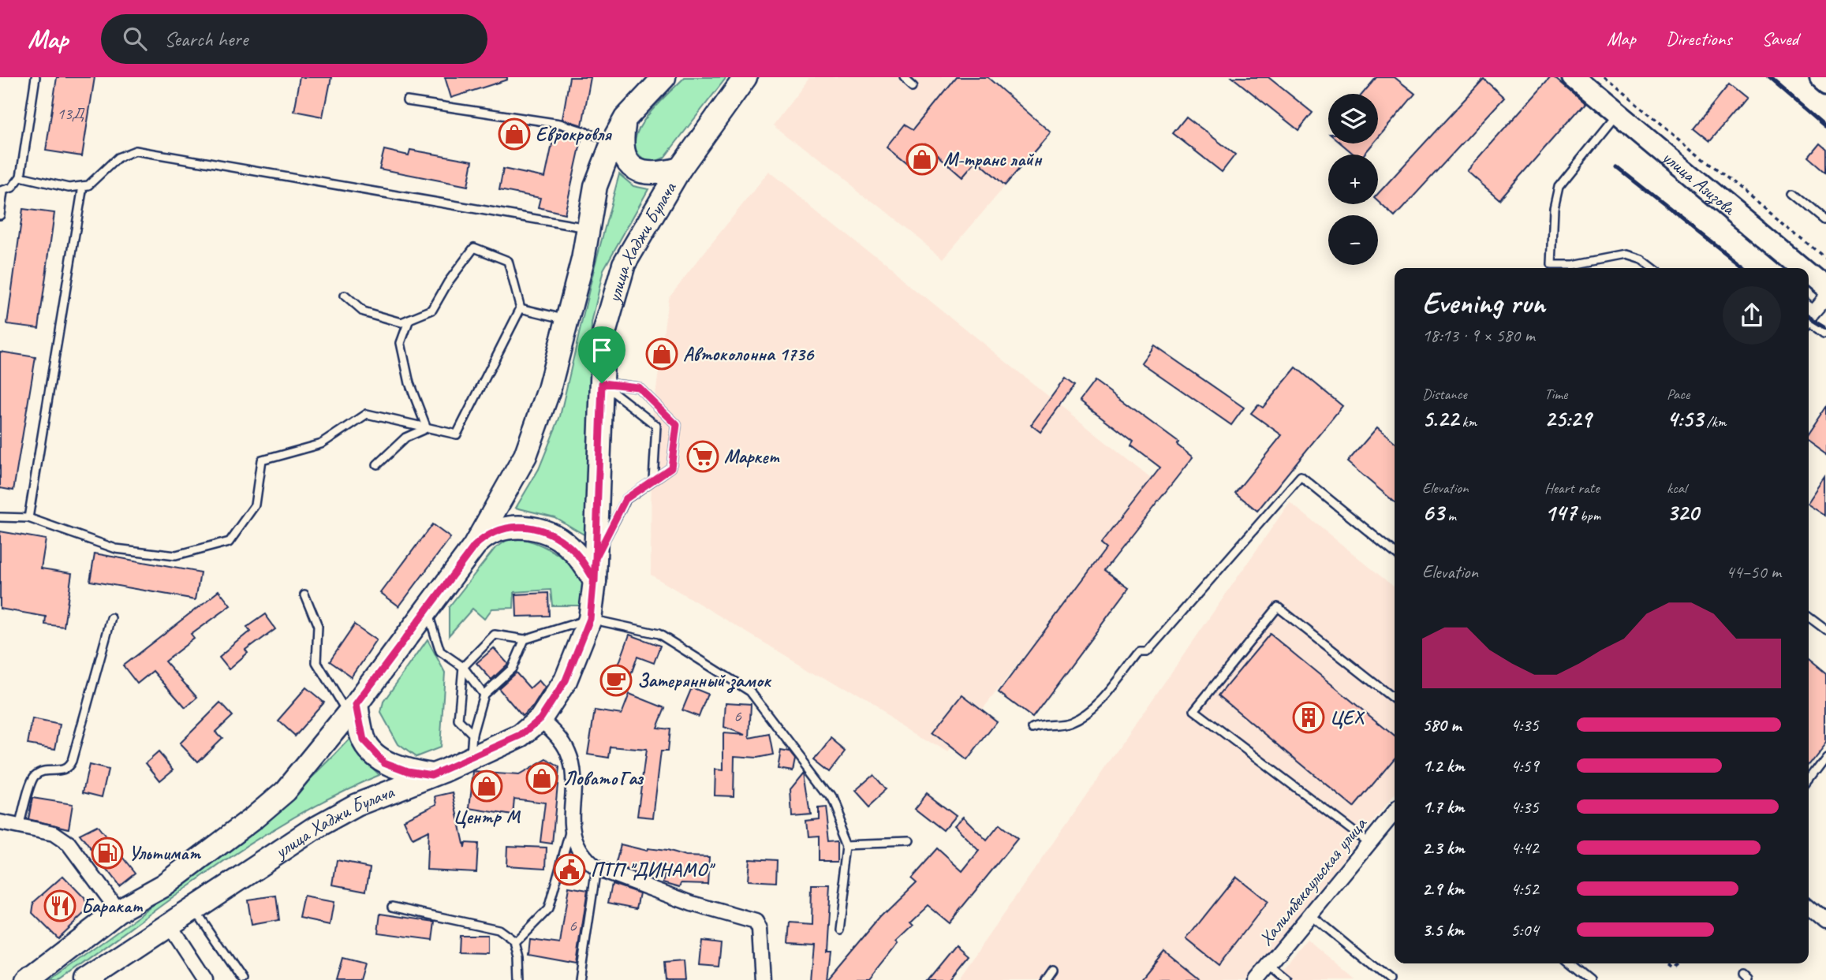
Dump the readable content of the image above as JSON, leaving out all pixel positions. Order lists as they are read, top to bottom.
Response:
{
  "streets": {
    "main road": ["улица Азизова", "улица Хаджи Булача"],
    "street": ["Халимбекаульская улица"]
  },
  "places": {
    "shop": [
      "Еврокровля",
      "М-транс лайн",
      "Автоколонна 1736",
      "ЛоватоГаз",
      "Центр М"
    ],
    "supermarket": ["Маркет"],
    "cafe": ["Затерянный замок"],
    "building": ["ЦЕХ"],
    "fuel station": ["Ультимат"],
    "public building": ["ПТП \"ДИНАМО\""],
    "restaurant": ["Баракат"]
  },
  "house_numbers": ["13Д", "6", "6"],
  "page": {
    "header": "Map",
    "search": "Search here",
    "nav": ["Map", "Directions", "Saved"],
    "map_buttons": ["+", "−"],
    "heading": ["Evening run", "18:13 · 9 × 580 m"],
    "stats": [
      ["Distance", "5.22 km"],
      ["Time", "25:29"],
      ["Pace", "4:53 /km"],
      ["Elevation", "63 m"],
      ["Heart rate", "147 bpm"],
      ["kcal", "320"]
    ],
    "chart": ["Elevation", "44–50 m"],
    "list": [
      {
        "name": "580 m",
        "note": "4:35"
      },
      {
        "name": "1.2 km",
        "note": "4:59"
      },
      {
        "name": "1.7 km",
        "note": "4:35"
      },
      {
        "name": "2.3 km",
        "note": "4:42"
      },
      {
        "name": "2.9 km",
        "note": "4:52"
      },
      {
        "name": "3.5 km",
        "note": "5:04"
      }
    ]
  }
}
